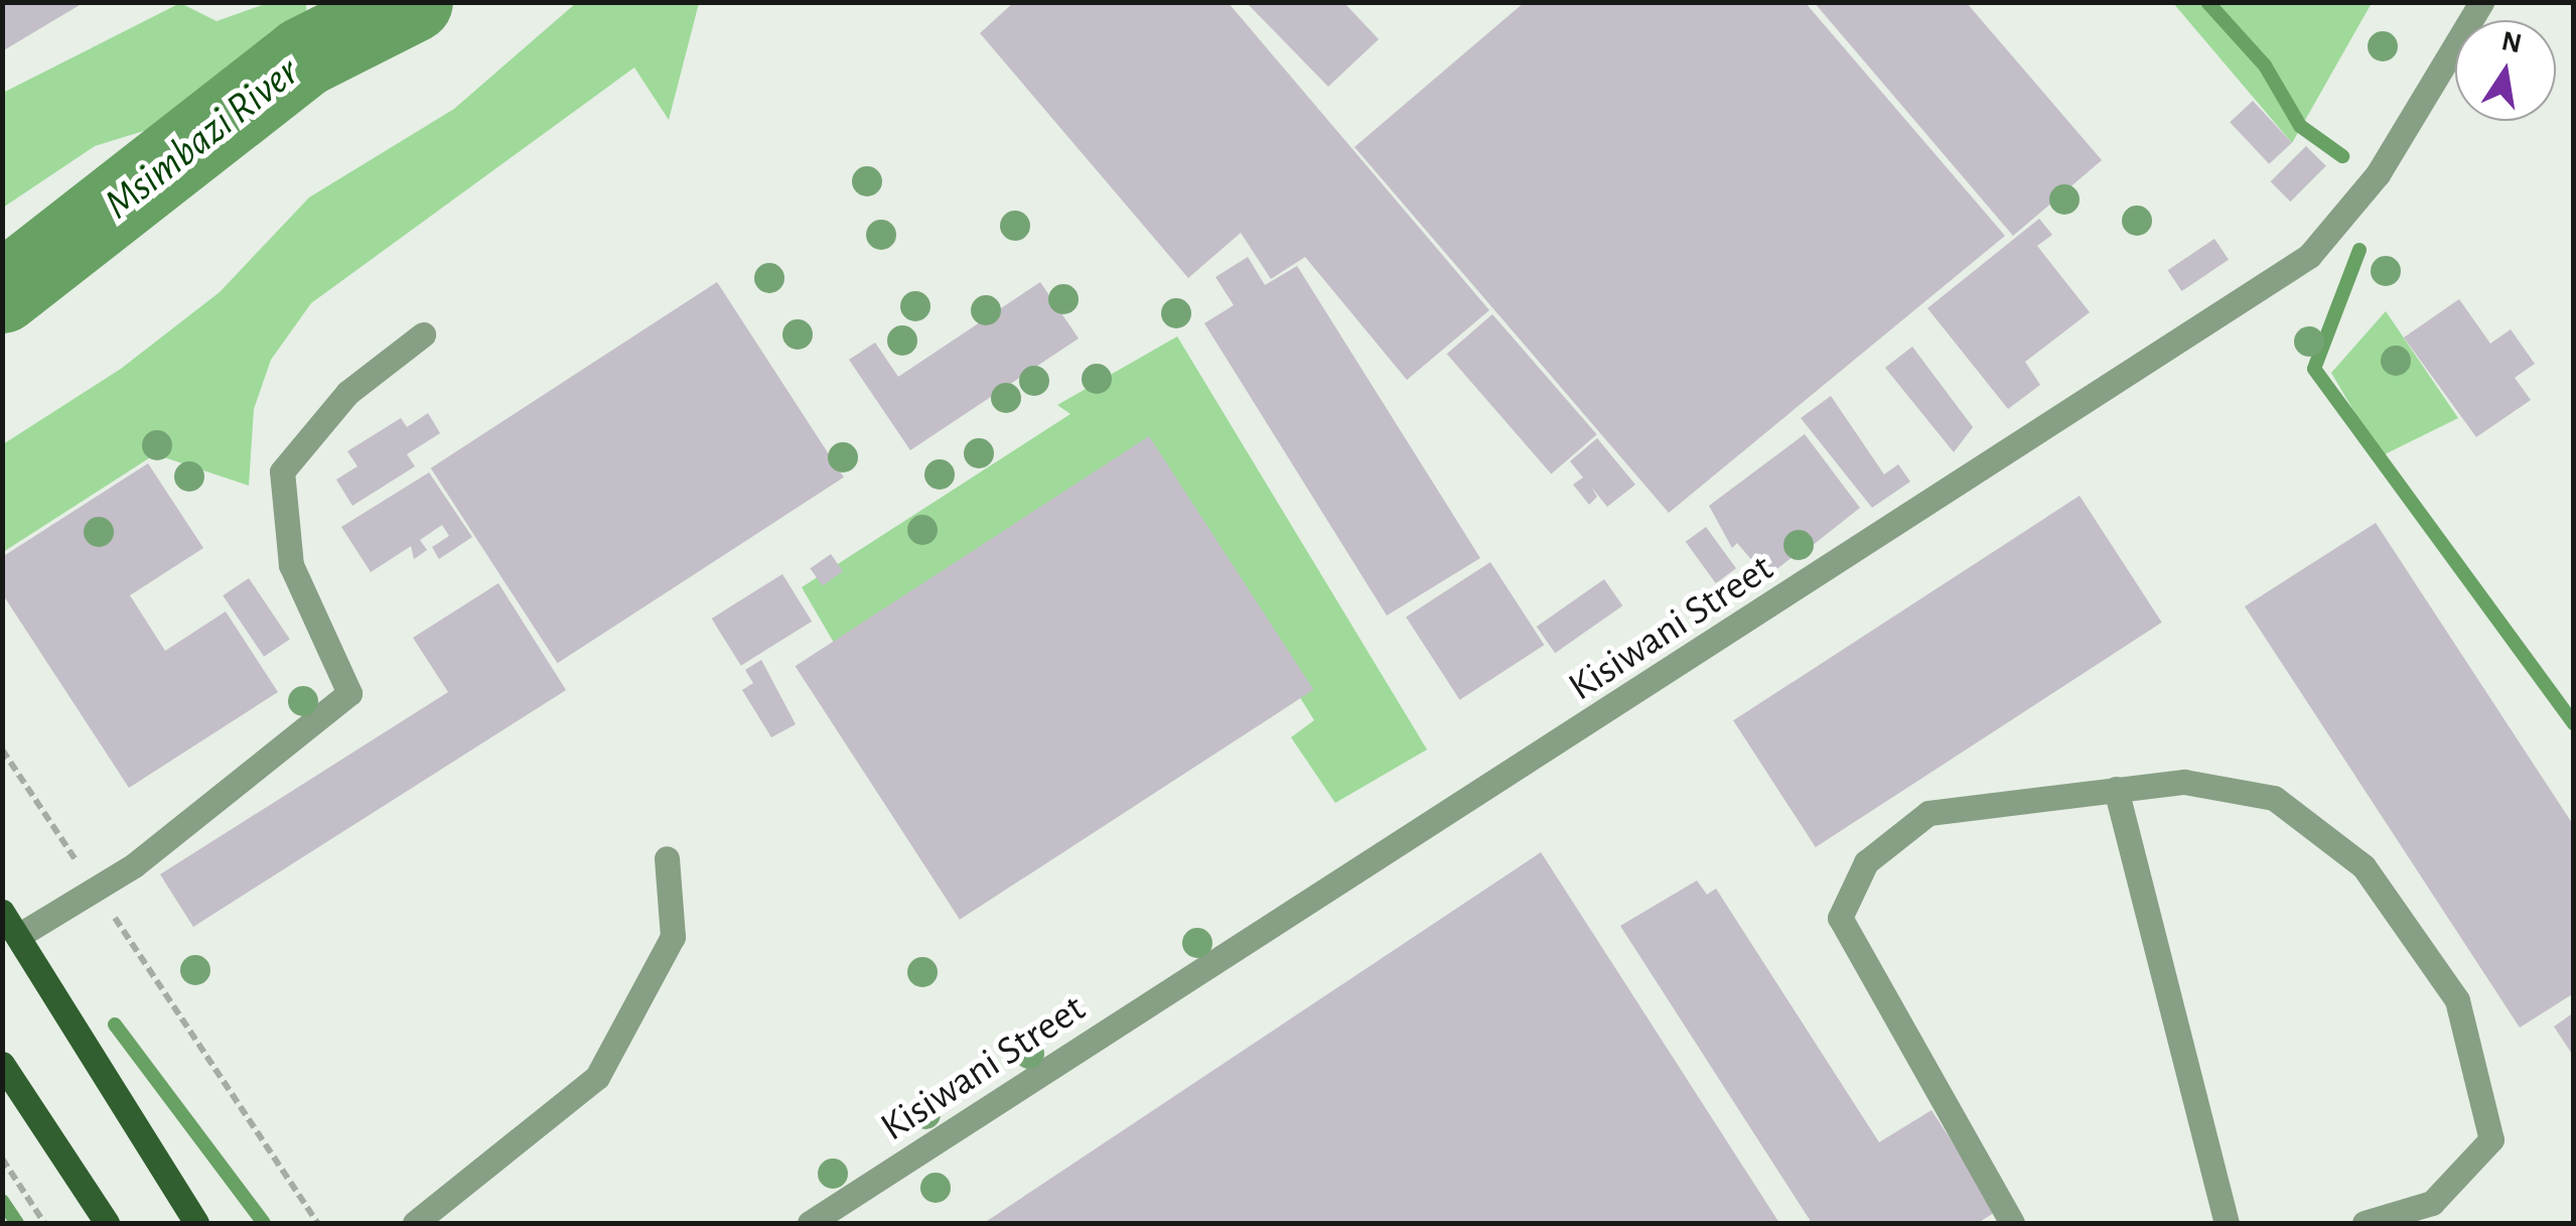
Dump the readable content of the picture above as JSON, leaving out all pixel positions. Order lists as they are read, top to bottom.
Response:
{
  "streets": {
    "street": ["Kisiwani Street"]
  },
  "water": ["Msimbazi River"],
  "north": "top"
}
